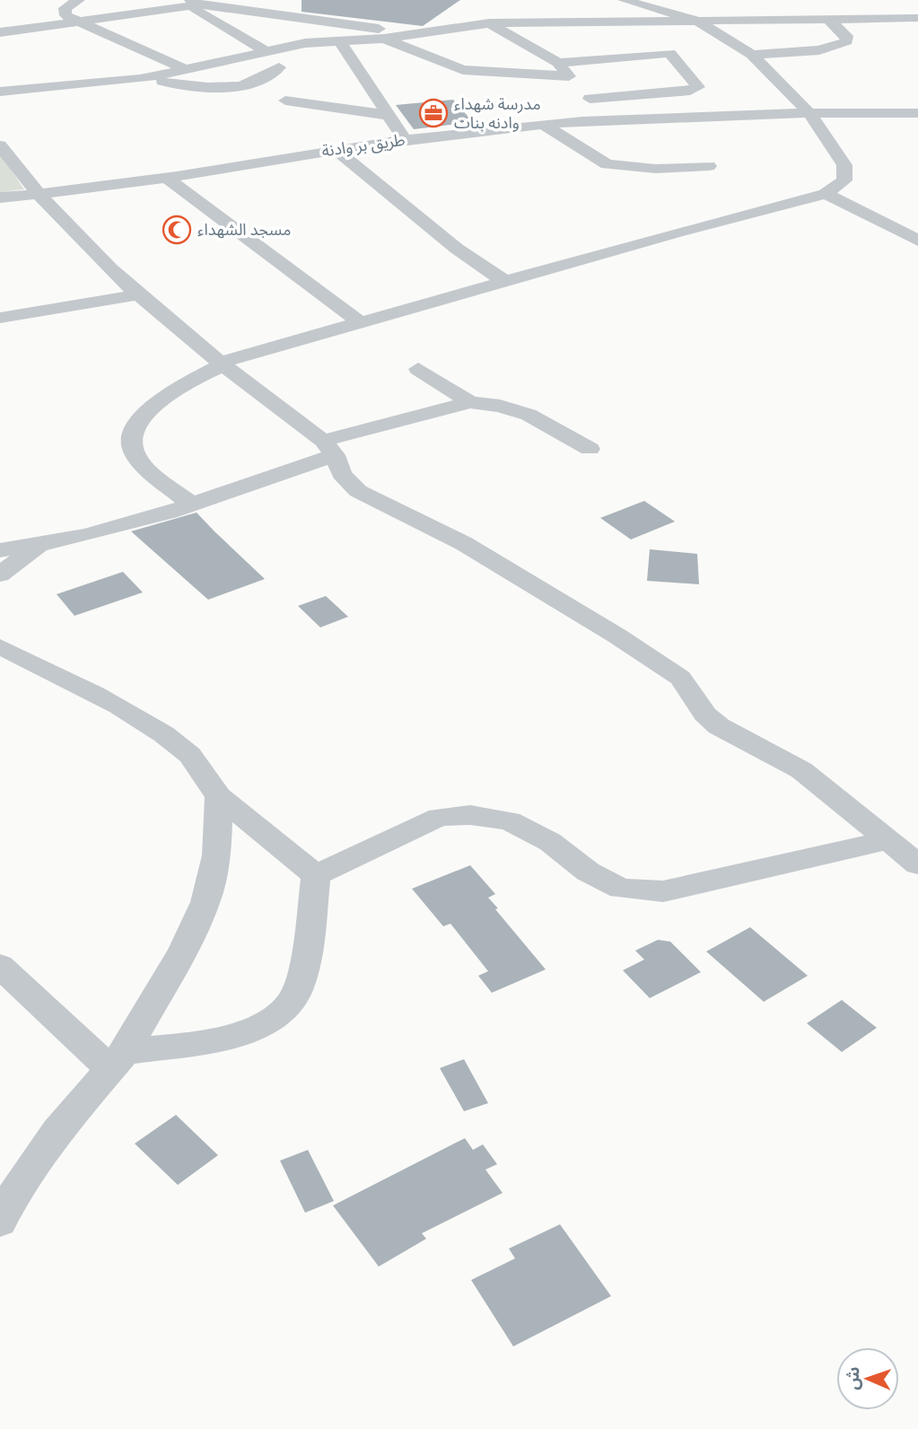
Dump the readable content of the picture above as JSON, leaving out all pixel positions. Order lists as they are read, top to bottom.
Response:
{
  "streets": {
    "street": ["طريق بر وادنة"]
  },
  "places": {
    "office": ["مدرسة شهداء وادنه بنات"],
    "mosque": ["مسجد الشهداء"]
  },
  "north": "left"
}
